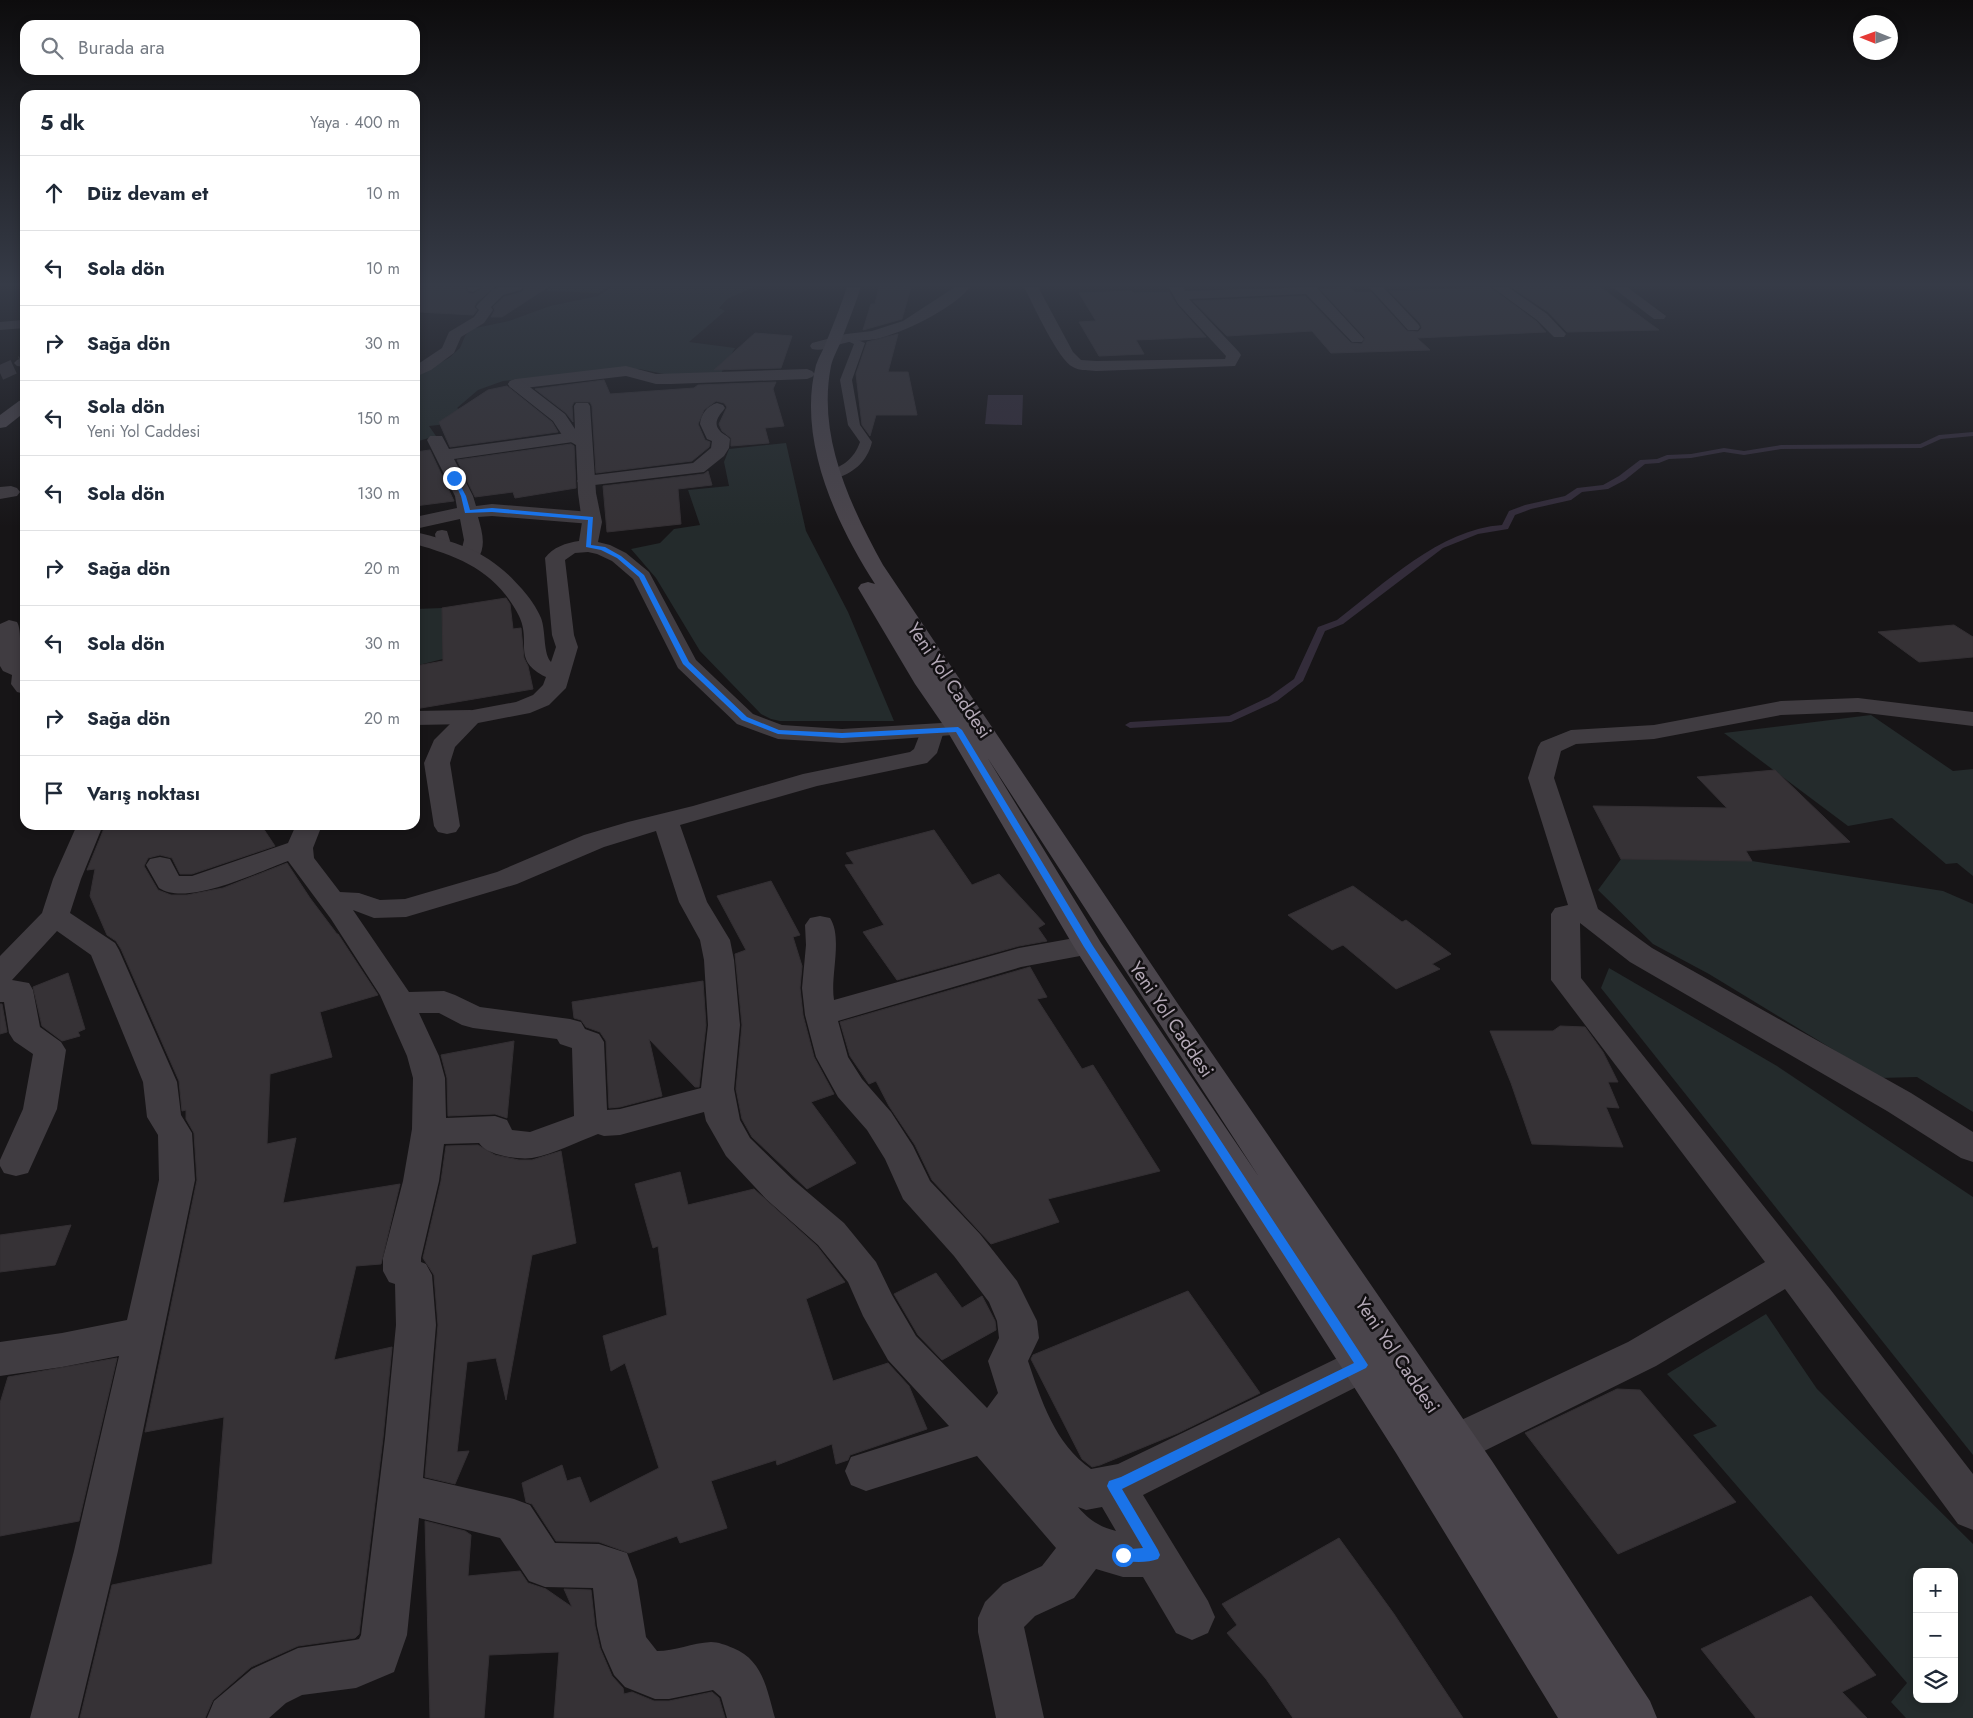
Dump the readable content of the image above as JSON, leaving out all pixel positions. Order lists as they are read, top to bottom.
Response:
{
  "streets": {
    "main road": ["Yeni Yol Caddesi"]
  },
  "north": "left",
  "page": {
    "search": "Burada ara",
    "heading": ["5 dk", "Yaya · 400 m"],
    "list": [
      ["Düz devam et", "10 m"],
      ["Sola dön", "10 m"],
      ["Sağa dön", "30 m"],
      ["Sola dön", "Yeni Yol Caddesi", "150 m"],
      ["Sola dön", "130 m"],
      ["Sağa dön", "20 m"],
      ["Sola dön", "30 m"],
      ["Sağa dön", "20 m"],
      "Varış noktası"
    ],
    "map_buttons": ["+", "−"]
  }
}
